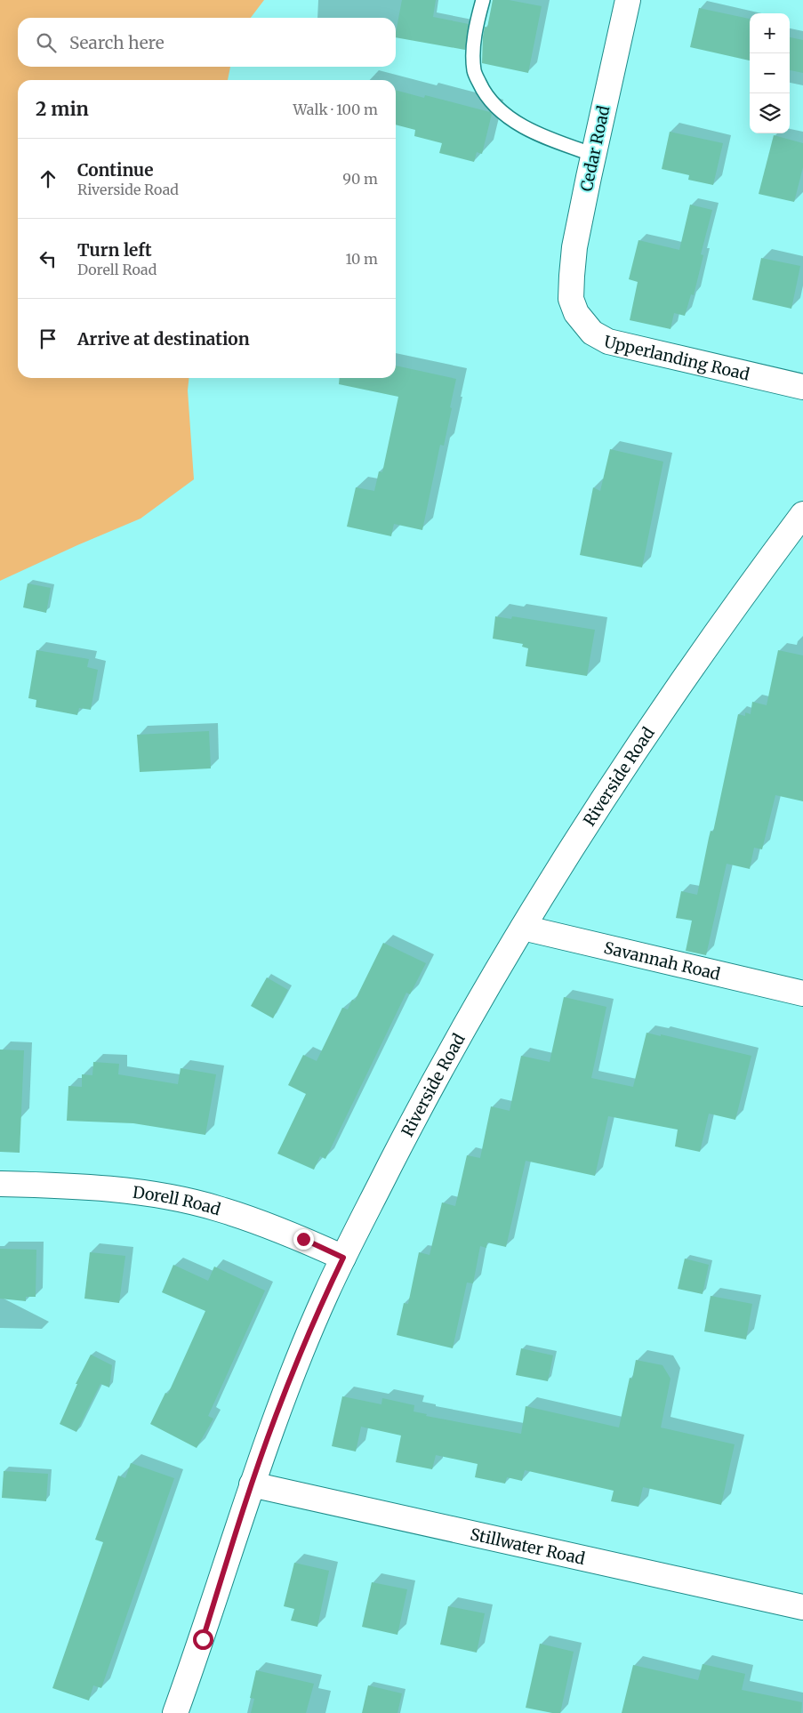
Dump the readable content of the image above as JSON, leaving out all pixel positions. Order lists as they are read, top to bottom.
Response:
{
  "streets": {
    "street": [
      "Cedar Road",
      "Upperlanding Road",
      "Riverside Road",
      "Savannah Road",
      "Dorell Road",
      "Stillwater Road"
    ]
  },
  "crossings": [
    ["Cedar Road", "Upperlanding Road"],
    ["Riverside Road", "Savannah Road"],
    ["Riverside Road", "Dorell Road"],
    ["Riverside Road", "Stillwater Road"]
  ],
  "page": {
    "map_buttons": ["+", "−"],
    "search": "Search here",
    "heading": ["2 min", "Walk · 100 m"],
    "list": [
      ["Continue", "Riverside Road", "90 m"],
      ["Turn left", "Dorell Road", "10 m"],
      "Arrive at destination"
    ]
  }
}
